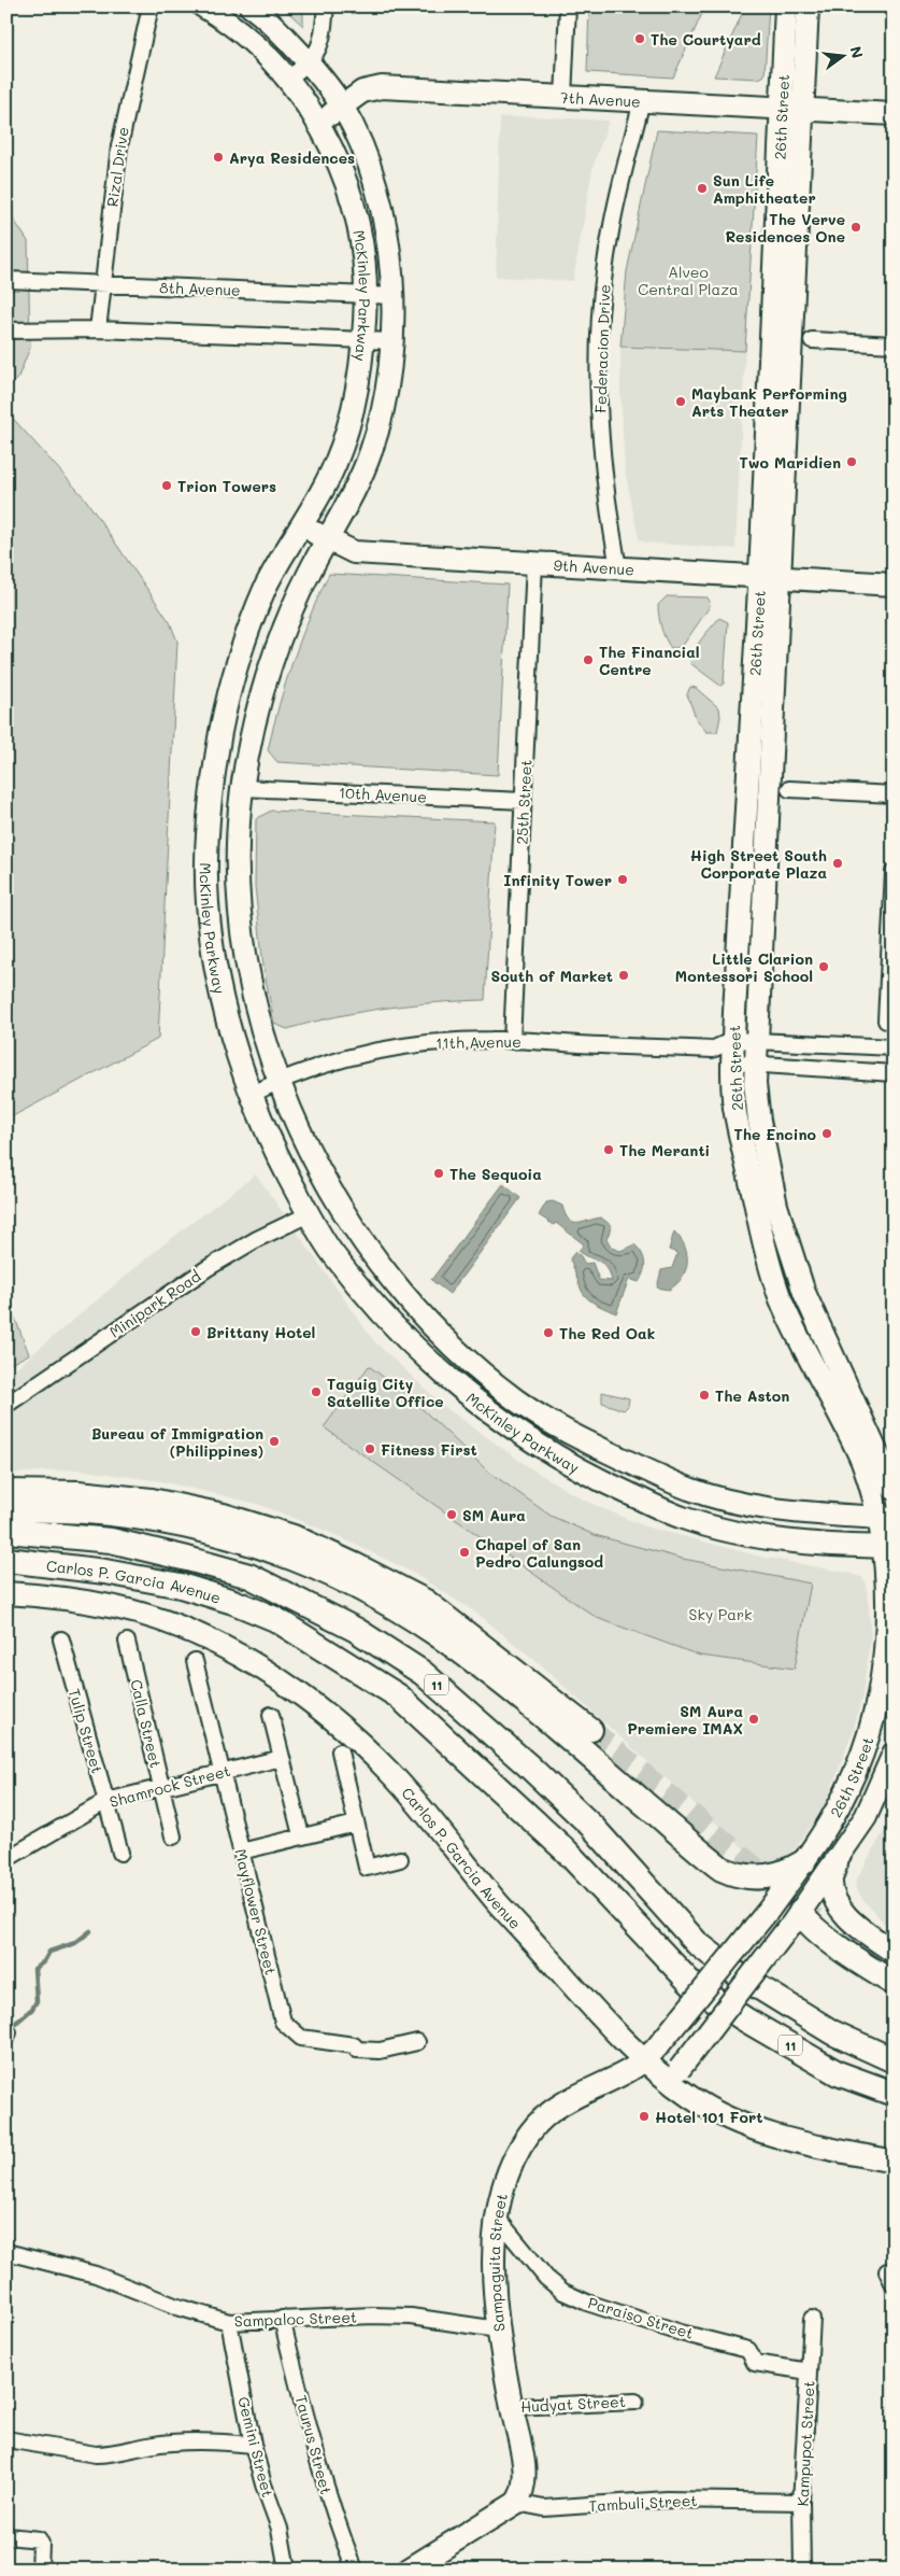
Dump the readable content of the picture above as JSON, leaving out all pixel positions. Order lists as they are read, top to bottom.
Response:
{
  "streets": {
    "main road": [
      "7th Avenue",
      "26th Street",
      "McKinley Parkway",
      "9th Avenue",
      "Carlos P. Garcia Avenue",
      "11",
      "Sampaguita Street"
    ],
    "street": [
      "Rizal Drive",
      "8th Avenue",
      "Federacion Drive",
      "10th Avenue",
      "25th Street",
      "11th Avenue",
      "Minipark Road",
      "Calla Street",
      "Tulip Street",
      "Shamrock Street",
      "Mayflower Street",
      "Paraiso Street",
      "Sampaloc Street",
      "Hudyat Street",
      "Kampupot Street",
      "Taurus Street",
      "Gemini Street",
      "Tambuli Street"
    ]
  },
  "crossings": [
    ["7th Avenue", "26th Street"],
    ["7th Avenue", "McKinley Parkway"],
    ["7th Avenue", "Federacion Drive"],
    ["26th Street", "McKinley Parkway"],
    ["26th Street", "9th Avenue"],
    ["26th Street", "11th Avenue"],
    ["26th Street", "Carlos P. Garcia Avenue"],
    ["26th Street", "Sampaguita Street"],
    ["Rizal Drive", "8th Avenue"],
    ["8th Avenue", "McKinley Parkway"],
    ["McKinley Parkway", "9th Avenue"],
    ["McKinley Parkway", "10th Avenue"],
    ["McKinley Parkway", "11th Avenue"],
    ["McKinley Parkway", "Minipark Road"],
    ["Federacion Drive", "9th Avenue"],
    ["9th Avenue", "25th Street"],
    ["10th Avenue", "25th Street"],
    ["25th Street", "11th Avenue"],
    ["Carlos P. Garcia Avenue", "Sampaguita Street"],
    ["Calla Street", "Shamrock Street"],
    ["Tulip Street", "Shamrock Street"],
    ["Shamrock Street", "Mayflower Street"],
    ["Sampaguita Street", "Paraiso Street"],
    ["Sampaguita Street", "Sampaloc Street"],
    ["Sampaguita Street", "Hudyat Street"],
    ["Sampaguita Street", "Tambuli Street"],
    ["Paraiso Street", "Kampupot Street"],
    ["Sampaloc Street", "Taurus Street"],
    ["Sampaloc Street", "Gemini Street"],
    ["Kampupot Street", "Tambuli Street"]
  ],
  "parks": ["Alveo Central Plaza", "Sky Park"],
  "places": [
    "The Courtyard",
    "Arya Residences",
    "Sun Life Amphitheater",
    "The Verve Residences One",
    "Maybank Performing Arts Theater",
    "Two Maridien",
    "Trion Towers",
    "The Financial Centre",
    "High Street South Corporate Plaza",
    "Infinity Tower",
    "Little Clarion Montessori School",
    "South of Market",
    "The Encino",
    "The Meranti",
    "The Sequoia",
    "Brittany Hotel",
    "The Red Oak",
    "Taguig City Satellite Office",
    "The Aston",
    "Bureau of Immigration (Philippines)",
    "Fitness First",
    "SM Aura",
    "Chapel of San Pedro Calungsod",
    "SM Aura Premiere IMAX",
    "Hotel 101 Fort"
  ],
  "north": "right"
}
